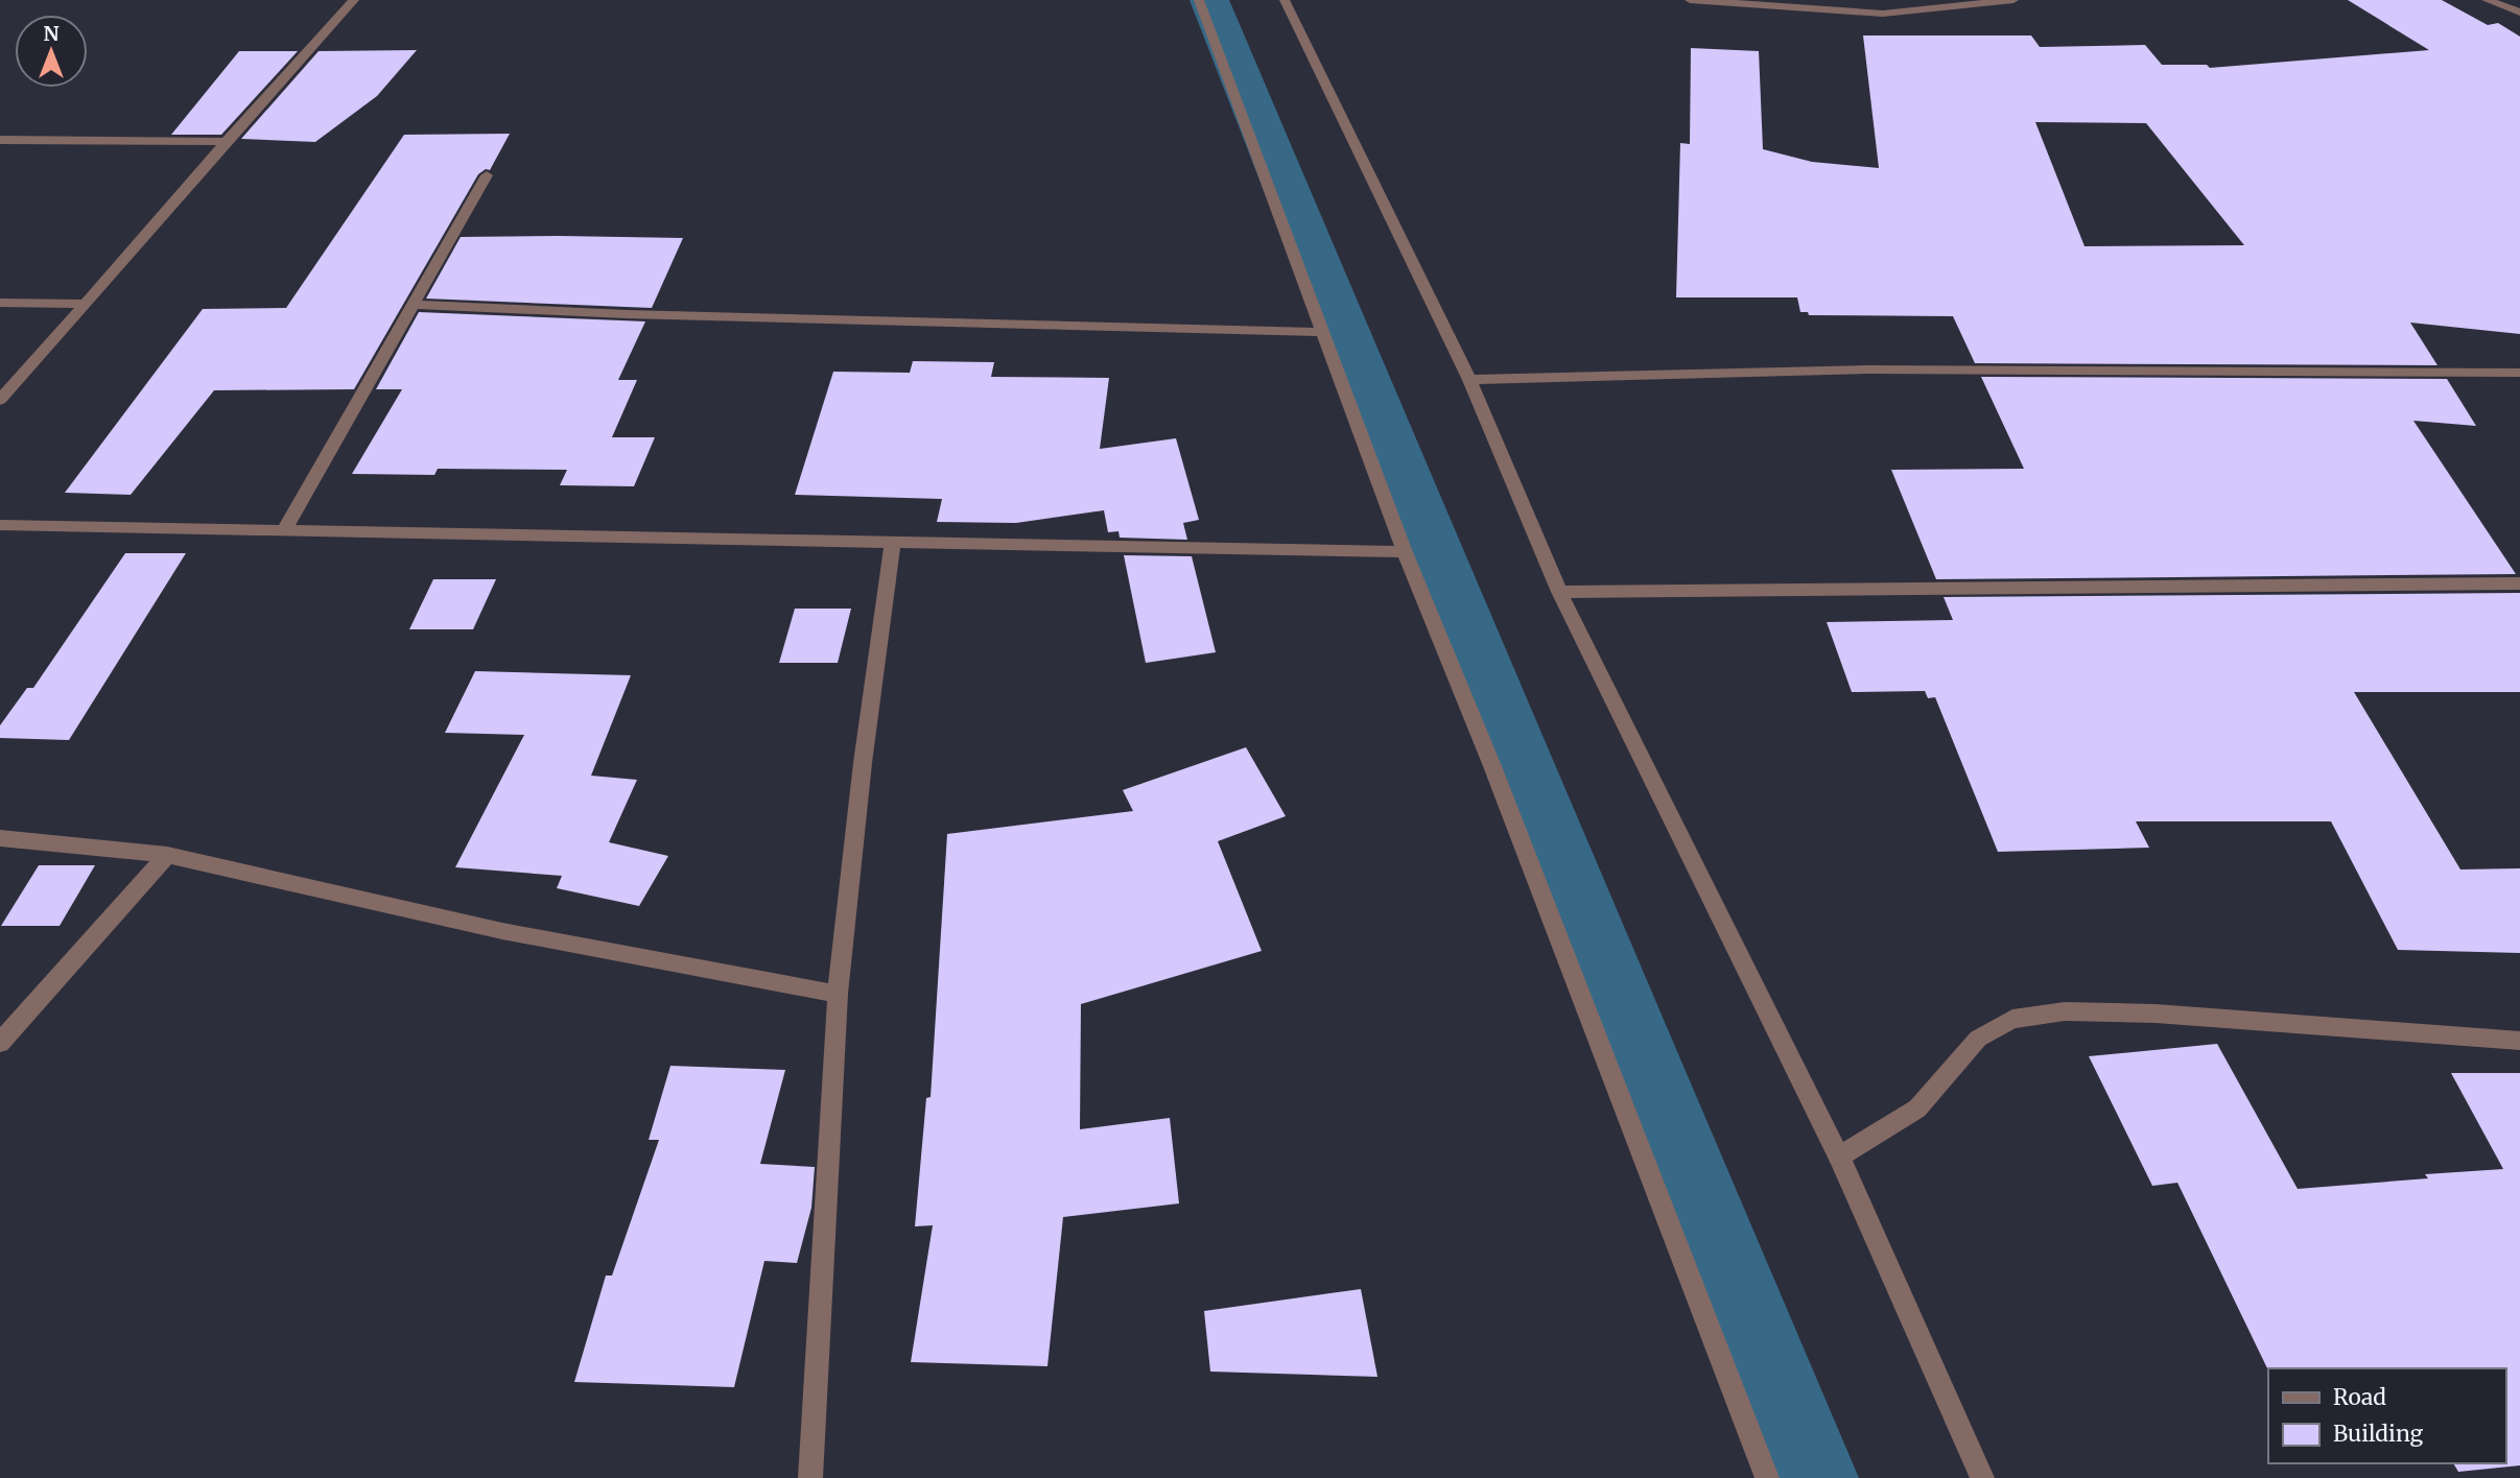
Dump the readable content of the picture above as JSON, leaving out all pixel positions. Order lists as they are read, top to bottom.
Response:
{
  "legend": ["Road", "Building"],
  "north": "top"
}
